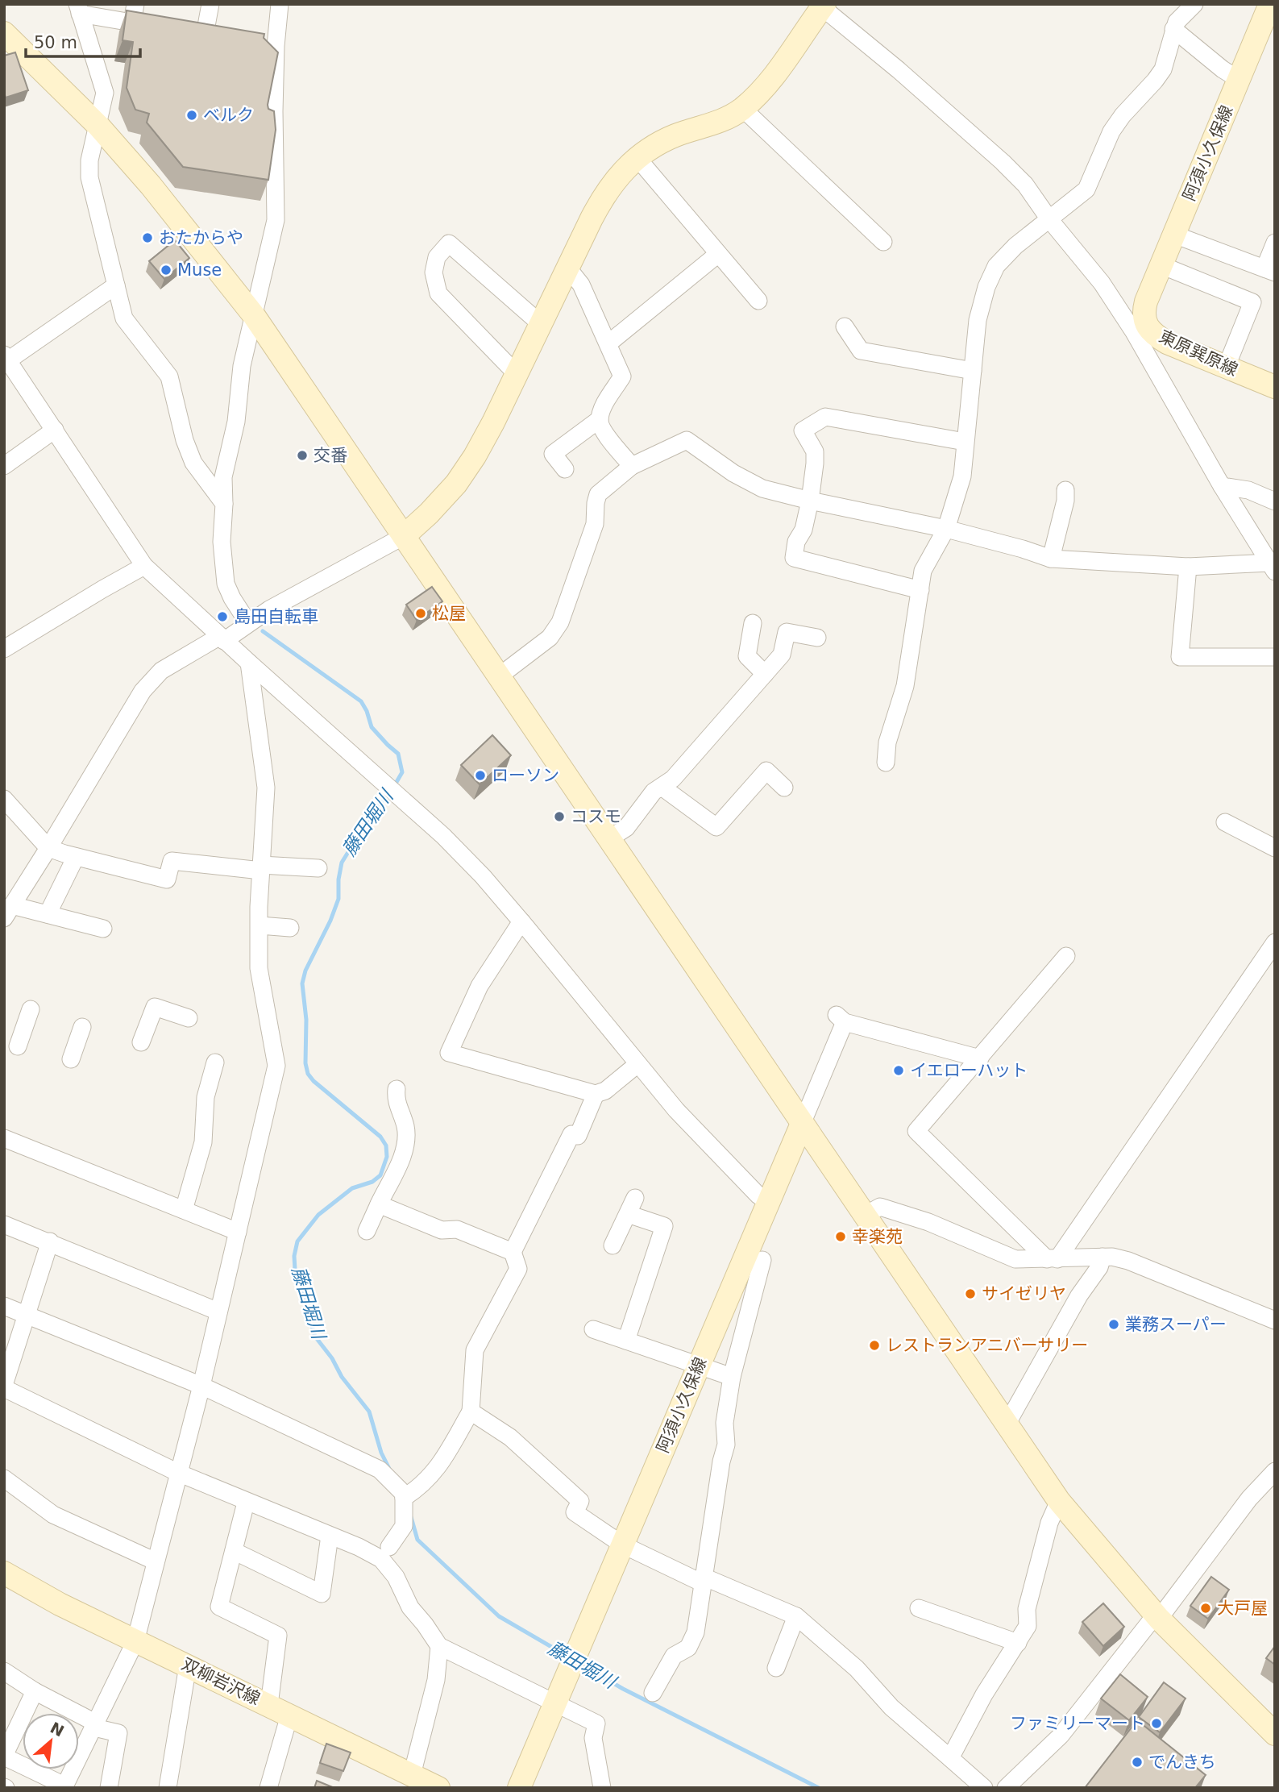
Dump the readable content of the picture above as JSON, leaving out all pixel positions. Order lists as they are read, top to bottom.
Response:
{
  "streets": {
    "street": ["阿須小久保線", "東原巽原線", "双柳岩沢線"]
  },
  "crossings": [
    ["阿須小久保線", "東原巽原線"]
  ],
  "water": ["藤田堀川"],
  "places": [
    "ベルク",
    "おたからや",
    "Muse",
    "交番",
    "松屋",
    "島田自転車",
    "ローソン",
    "コスモ",
    "イエローハット",
    "幸楽苑",
    "サイゼリヤ",
    "業務スーパー",
    "レストランアニバーサリー",
    "大戸屋",
    "ファミリーマート",
    "でんきち"
  ],
  "scale_bar": "50 m",
  "north": "top right"
}
